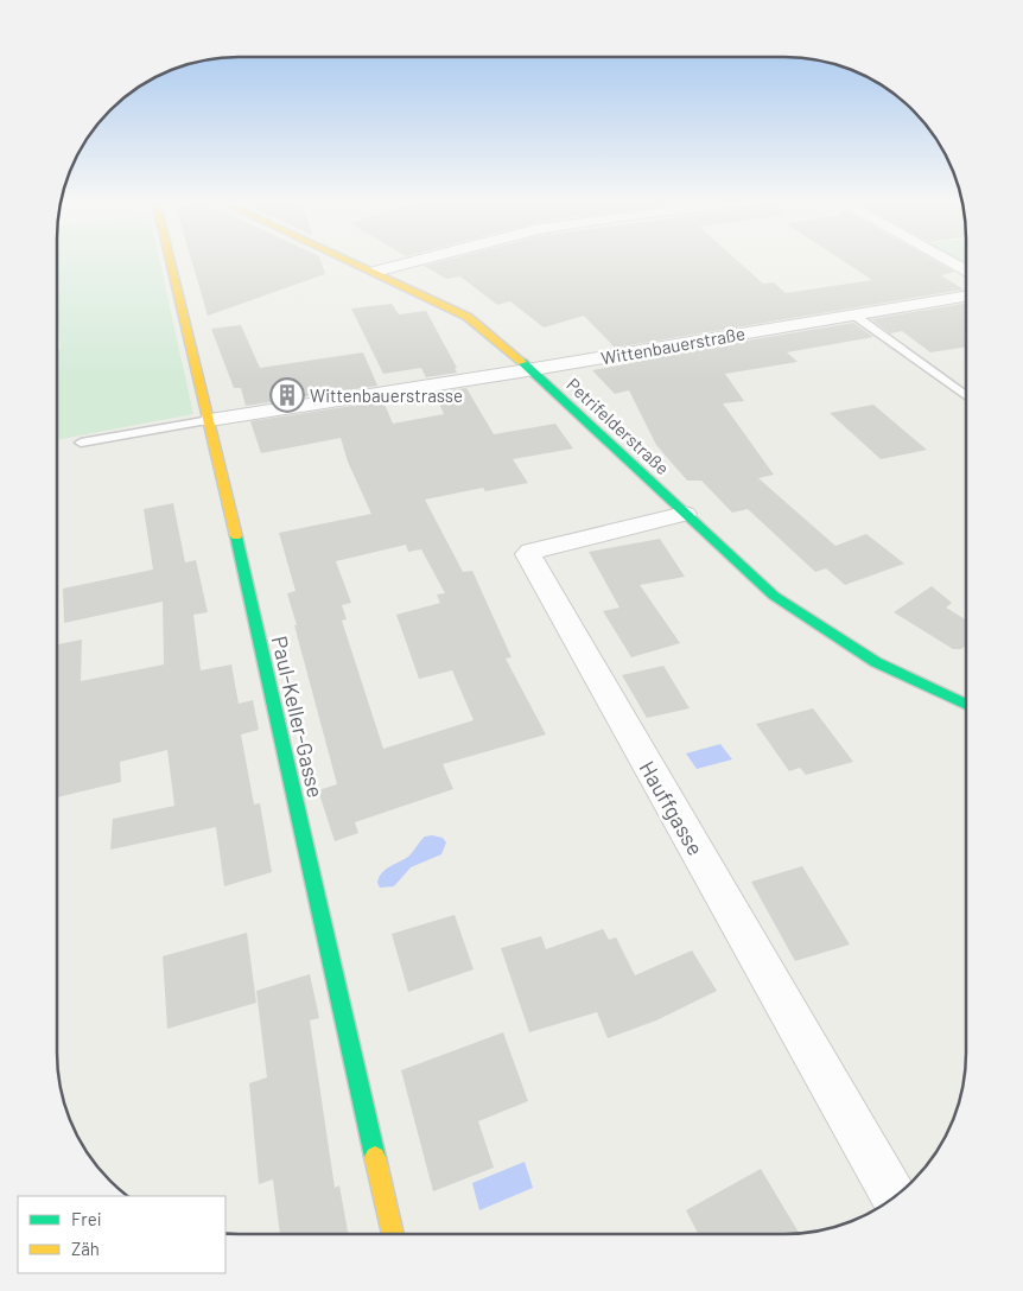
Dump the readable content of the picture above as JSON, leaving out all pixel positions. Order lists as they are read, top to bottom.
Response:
{
  "streets": {
    "street": [
      "Wittenbauerstraße",
      "Petrifelderstraße",
      "Paul-Keller-Gasse",
      "Hauffgasse"
    ]
  },
  "crossings": [
    ["Wittenbauerstraße", "Petrifelderstraße"],
    ["Wittenbauerstraße", "Paul-Keller-Gasse"],
    ["Petrifelderstraße", "Hauffgasse"]
  ],
  "places": {
    "building": ["Wittenbauerstrasse"]
  },
  "legend": ["Frei", "Zäh"]
}
